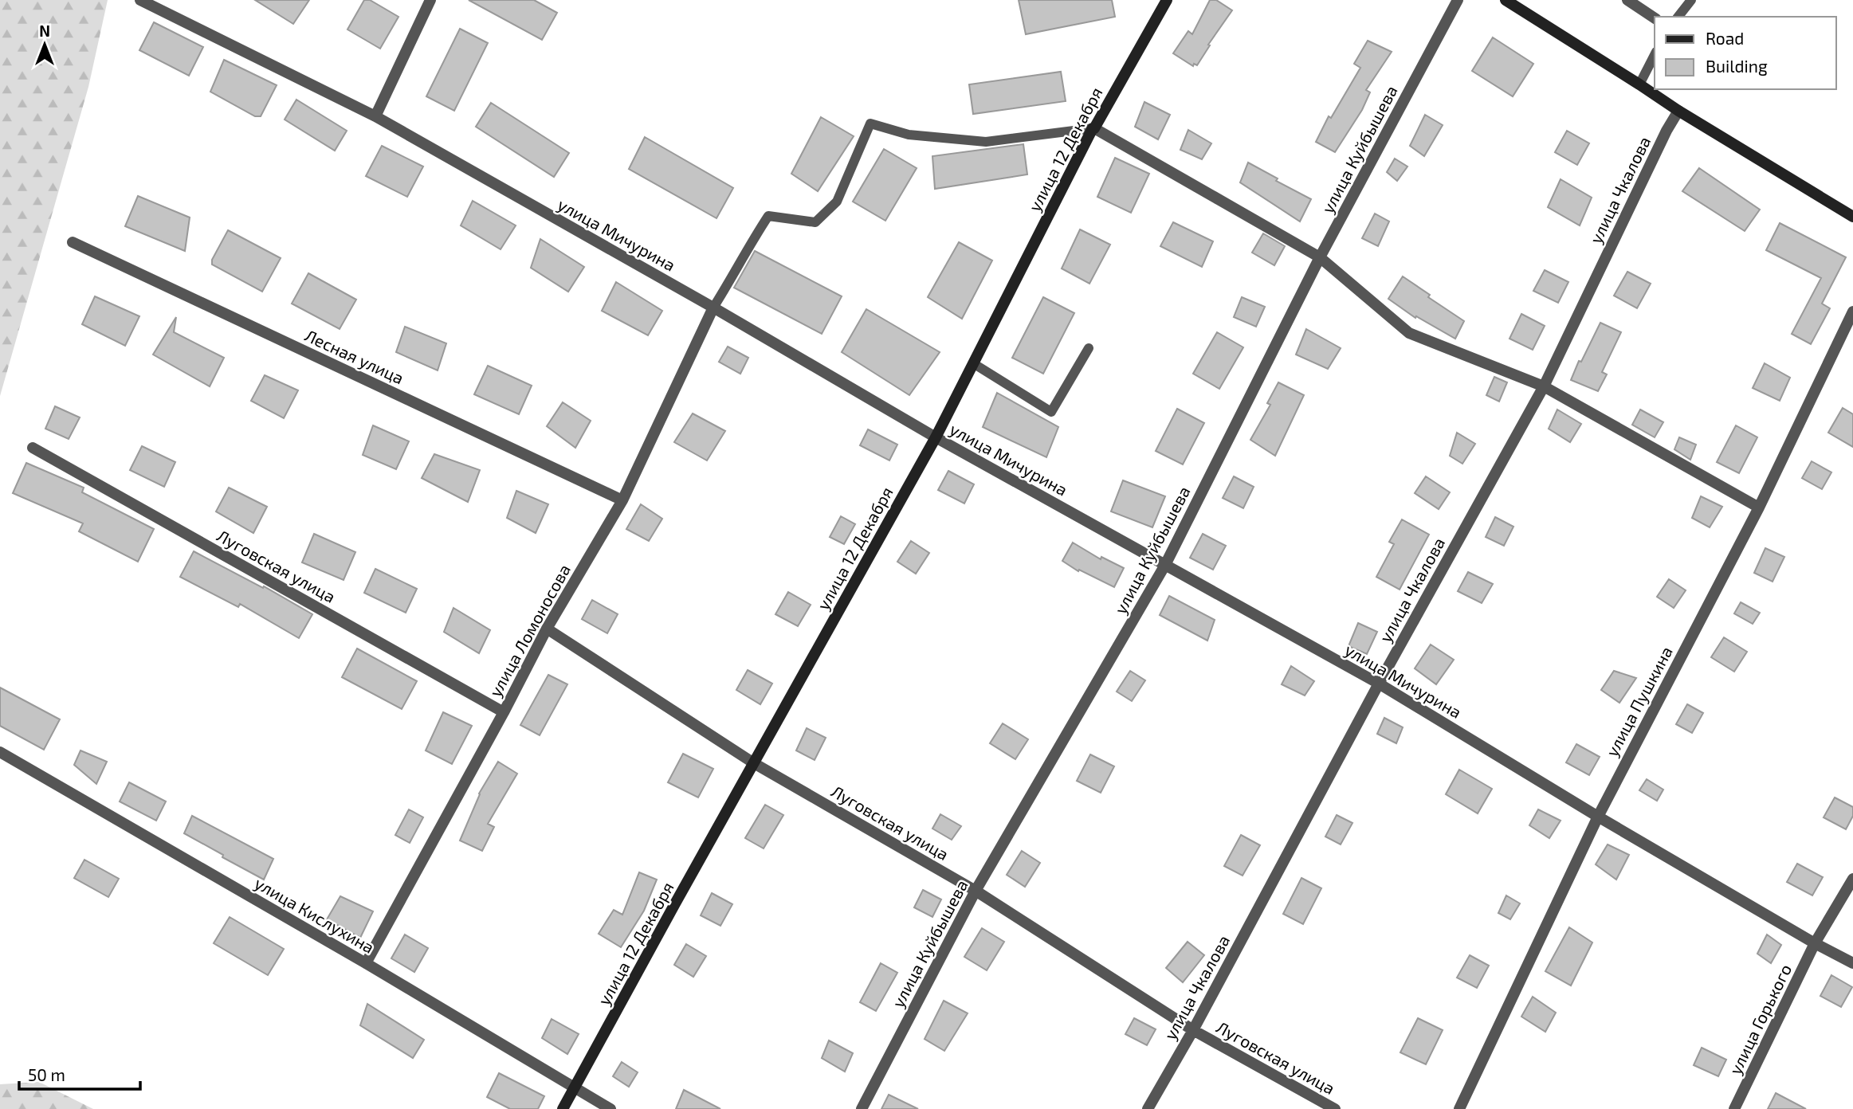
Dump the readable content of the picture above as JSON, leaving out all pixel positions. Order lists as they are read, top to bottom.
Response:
{
  "streets": {
    "street": [
      "улица 12 Декабря",
      "улица Куйбышева",
      "улица Чкалова",
      "улица Мичурина",
      "Лесная улица",
      "Луговская улица",
      "улица Ломоносова",
      "улица Пушкина",
      "улица Кислухина",
      "улица Горького"
    ]
  },
  "crossings": [
    ["улица 12 Декабря", "улица Мичурина"],
    ["улица 12 Декабря", "Луговская улица"],
    ["улица 12 Декабря", "улица Кислухина"],
    ["улица Куйбышева", "улица Мичурина"],
    ["улица Куйбышева", "Луговская улица"],
    ["улица Чкалова", "улица Мичурина"],
    ["улица Чкалова", "Луговская улица"],
    ["улица Мичурина", "улица Ломоносова"],
    ["улица Мичурина", "улица Пушкина"],
    ["улица Мичурина", "улица Горького"],
    ["Лесная улица", "улица Ломоносова"],
    ["Луговская улица", "улица Ломоносова"],
    ["улица Ломоносова", "улица Кислухина"]
  ],
  "legend": ["Road", "Building"],
  "scale_bar": "50 m",
  "north": "top"
}
